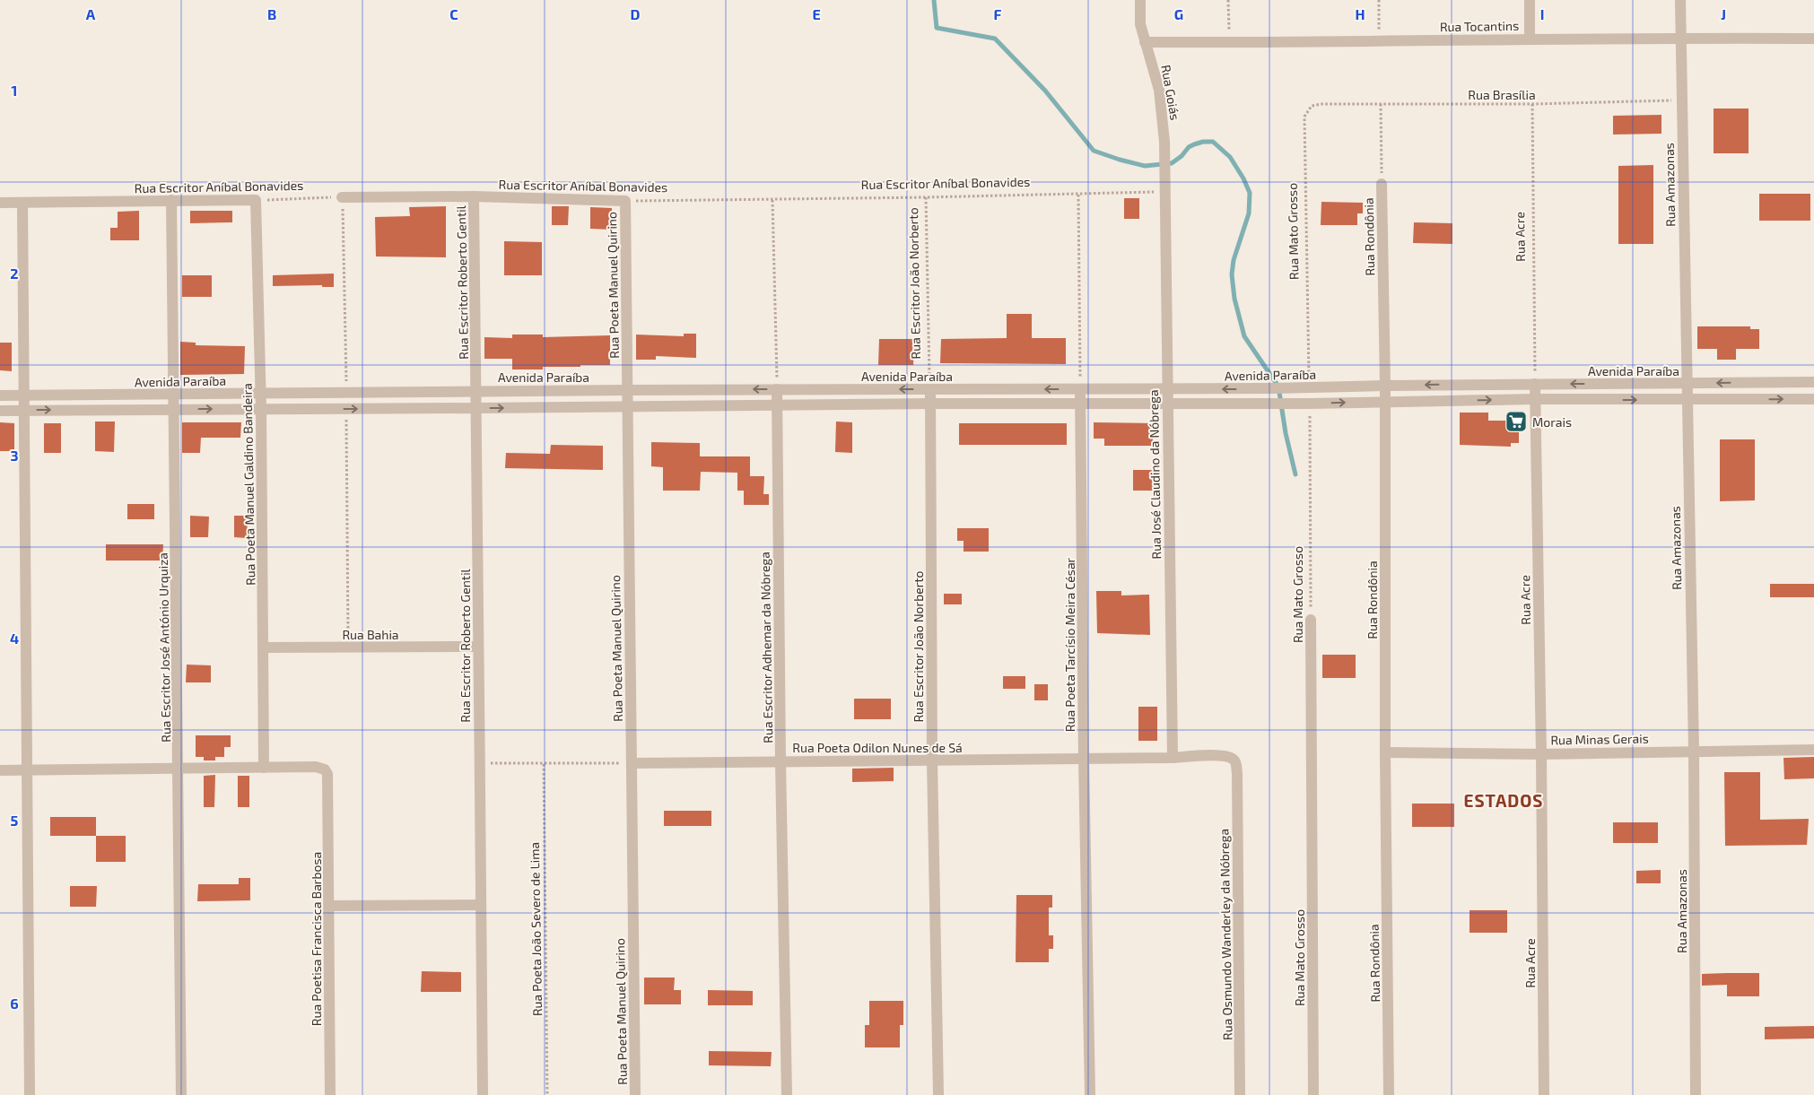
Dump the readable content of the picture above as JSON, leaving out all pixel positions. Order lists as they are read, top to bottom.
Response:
{
  "streets": {
    "street": [
      "Rua Tocantins",
      "Rua Goiás",
      "Rua Escritor Aníbal Bonavides",
      "Rua Amazonas",
      "Rua Mato Grosso",
      "Rua Rondônia",
      "Rua Acre",
      "Rua Escritor Roberto Gentil",
      "Rua Escritor João Norberto",
      "Rua Poeta Manuel Quirino",
      "Avenida Paraíba",
      "Rua José Claudino da Nóbrega",
      "Rua Poeta Manuel Galdino Bandeira",
      "Rua Bahia",
      "Rua Poeta Tarcísio Meira César",
      "Rua Escritor José António Urquiza",
      "Rua Escritor Adhemar da Nóbrega",
      "Rua Minas Gerais",
      "Rua Poeta Odilon Nunes de Sá",
      "Rua Osmundo Wanderley da Nóbrega",
      "Rua Poetisa Francisca Barbosa"
    ],
    "path": ["Rua Brasília", "Rua Poeta João Severo de Lima"]
  },
  "crossings": [
    ["Rua Tocantins", "Rua Goiás"],
    ["Rua Tocantins", "Rua Amazonas"],
    ["Rua Goiás", "Rua Escritor Aníbal Bonavides"],
    ["Rua Goiás", "Rua José Claudino da Nóbrega"],
    ["Rua Brasília", "Rua Amazonas"],
    ["Rua Brasília", "Rua Mato Grosso"],
    ["Rua Brasília", "Rua Rondônia"],
    ["Rua Brasília", "Rua Acre"],
    ["Rua Escritor Aníbal Bonavides", "Rua Escritor Roberto Gentil"],
    ["Rua Escritor Aníbal Bonavides", "Rua Escritor João Norberto"],
    ["Rua Escritor Aníbal Bonavides", "Rua Poeta Manuel Quirino"],
    ["Rua Escritor Aníbal Bonavides", "Rua José Claudino da Nóbrega"],
    ["Rua Escritor Aníbal Bonavides", "Rua Poeta Manuel Galdino Bandeira"],
    ["Rua Escritor Aníbal Bonavides", "Rua Escritor José António Urquiza"],
    ["Rua Amazonas", "Avenida Paraíba"],
    ["Rua Amazonas", "Rua Minas Gerais"],
    ["Rua Mato Grosso", "Avenida Paraíba"],
    ["Rua Rondônia", "Avenida Paraíba"],
    ["Rua Rondônia", "Rua Minas Gerais"],
    ["Rua Acre", "Avenida Paraíba"],
    ["Rua Acre", "Rua Minas Gerais"],
    ["Rua Escritor Roberto Gentil", "Avenida Paraíba"],
    ["Rua Escritor Roberto Gentil", "Rua Bahia"],
    ["Rua Escritor João Norberto", "Avenida Paraíba"],
    ["Rua Escritor João Norberto", "Rua Poeta Odilon Nunes de Sá"],
    ["Rua Poeta Manuel Quirino", "Avenida Paraíba"],
    ["Rua Poeta Manuel Quirino", "Rua Poeta Odilon Nunes de Sá"],
    ["Avenida Paraíba", "Rua José Claudino da Nóbrega"],
    ["Avenida Paraíba", "Rua Poeta Manuel Galdino Bandeira"],
    ["Avenida Paraíba", "Rua Poeta Tarcísio Meira César"],
    ["Avenida Paraíba", "Rua Escritor José António Urquiza"],
    ["Avenida Paraíba", "Rua Escritor Adhemar da Nóbrega"],
    ["Rua José Claudino da Nóbrega", "Rua Poeta Odilon Nunes de Sá"],
    ["Rua Poeta Manuel Galdino Bandeira", "Rua Bahia"],
    ["Rua Poeta Manuel Galdino Bandeira", "Rua Poetisa Francisca Barbosa"],
    ["Rua Poeta Tarcísio Meira César", "Rua Poeta Odilon Nunes de Sá"],
    ["Rua Escritor Adhemar da Nóbrega", "Rua Poeta Odilon Nunes de Sá"],
    ["Rua Poeta Odilon Nunes de Sá", "Rua Osmundo Wanderley da Nóbrega"]
  ],
  "districts": ["ESTADOS"],
  "places": {
    "supermarket": ["Morais"]
  },
  "grid": {
    "columns": [
      "A",
      "B",
      "C",
      "D",
      "E",
      "F",
      "G",
      "H",
      "I",
      "J"
    ],
    "rows": [
      "1",
      "2",
      "3",
      "4",
      "5",
      "6"
    ]
  }
}
